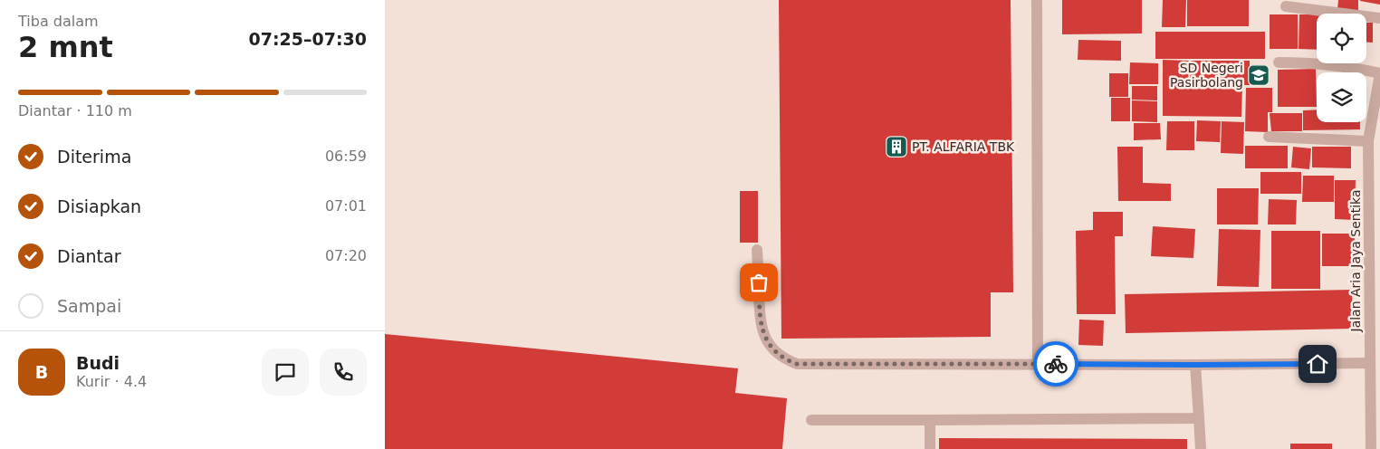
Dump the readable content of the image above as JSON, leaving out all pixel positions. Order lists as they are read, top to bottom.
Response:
{
  "streets": {
    "street": ["Jalan Aria Jaya Sentika"]
  },
  "places": {
    "school or university": ["SD Negeri Pasirbolang"],
    "building": ["PT. ALFARIA TBK"]
  },
  "page": {
    "heading": ["2 mnt", "Tiba dalam", "07:25–07:30"],
    "panel": ["Budi", "Kurir · 4.4"],
    "bar": "Diantar · 110 m",
    "list": [
      ["Diterima", "06:59"],
      ["Disiapkan", "07:01"],
      ["Diantar", "07:20"],
      "Sampai"
    ],
    "round": "B"
  }
}
